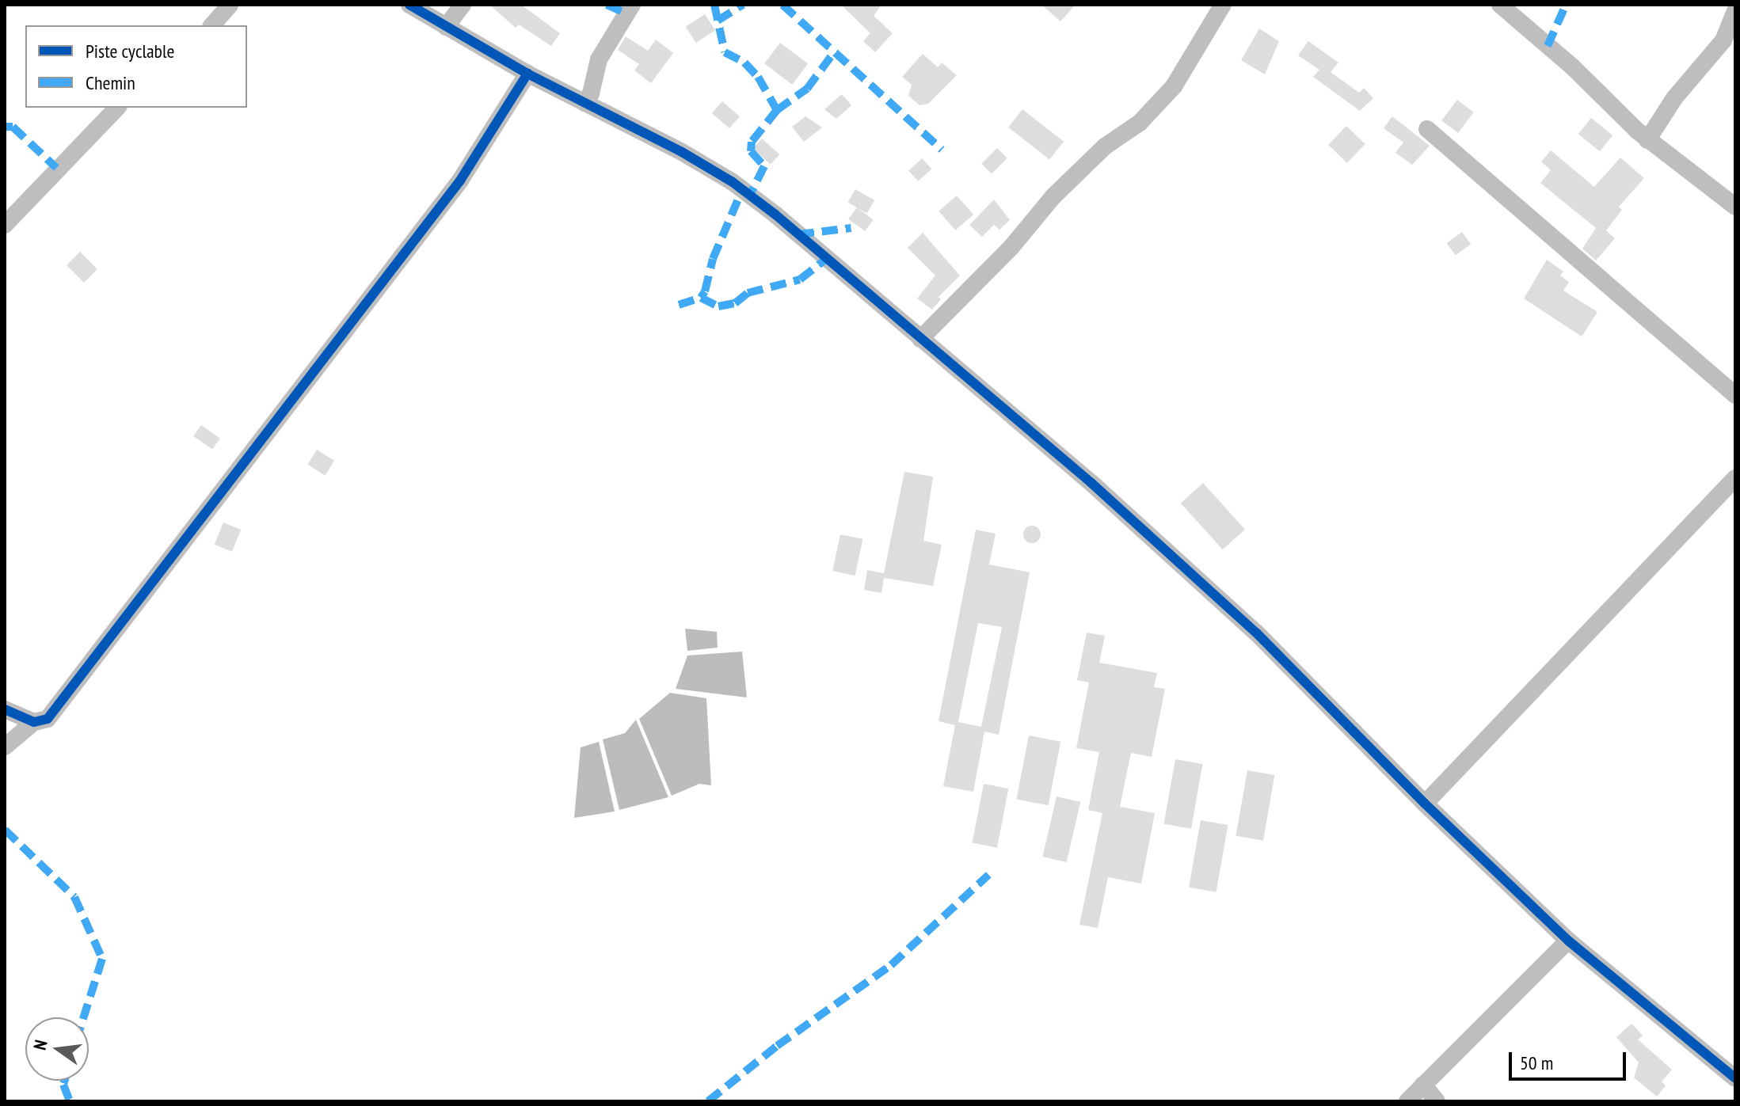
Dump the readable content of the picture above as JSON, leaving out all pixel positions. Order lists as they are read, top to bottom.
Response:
{
  "legend": ["Piste cyclable", "Chemin"],
  "scale_bar": "50 m",
  "north": "left"
}
